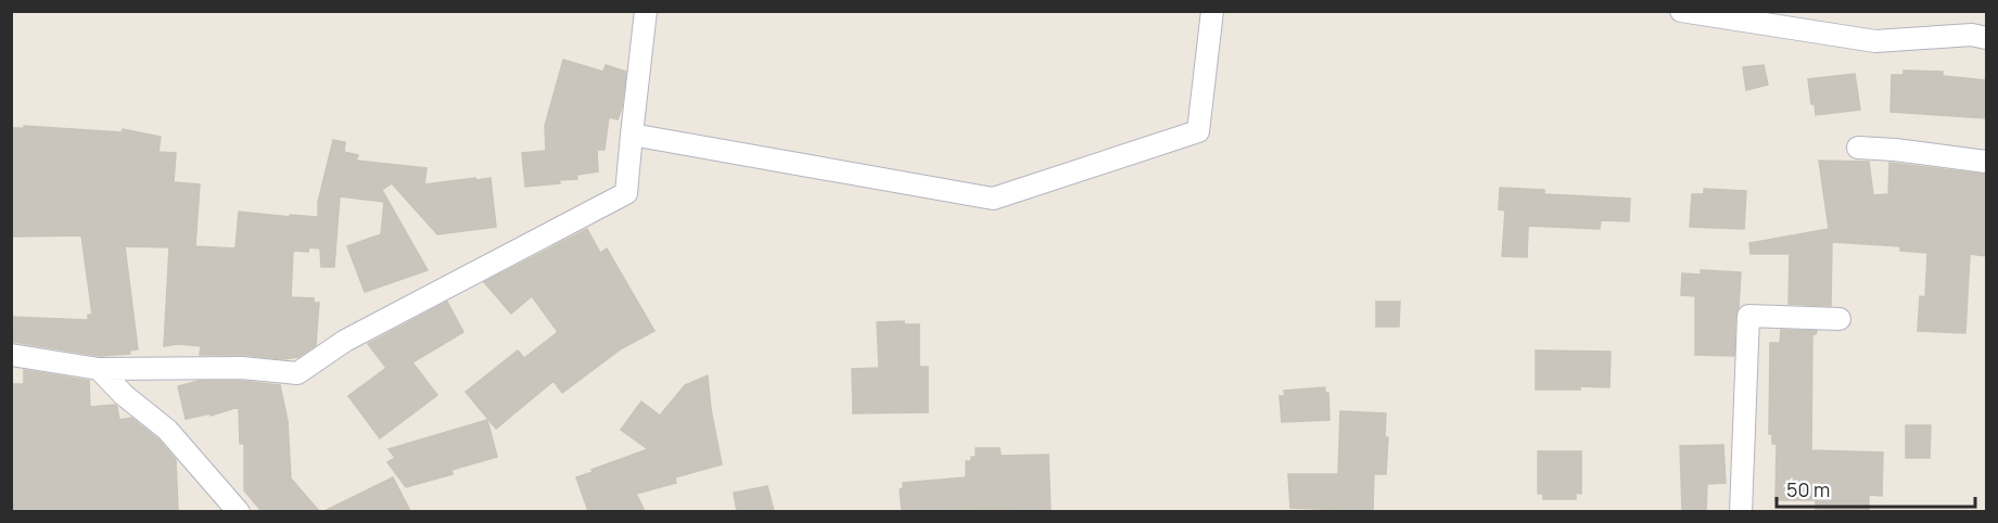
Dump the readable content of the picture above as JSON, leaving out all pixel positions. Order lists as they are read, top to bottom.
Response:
{
  "scale_bar": "50 m"
}
